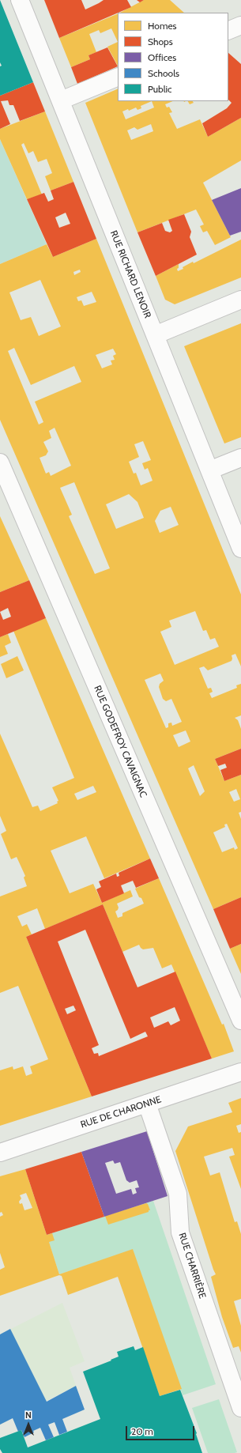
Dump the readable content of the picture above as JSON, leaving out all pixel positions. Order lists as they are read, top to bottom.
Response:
{
  "streets": {
    "street": [
      "RUE RICHARD LENOIR",
      "RUE GODEFROY CAVAIGNAC",
      "RUE DE CHARONNE",
      "RUE CHARRIÈRE"
    ]
  },
  "crossings": [
    ["RUE DE CHARONNE", "RUE CHARRIÈRE"]
  ],
  "legend": [
    "Homes",
    "Shops",
    "Offices",
    "Schools",
    "Public"
  ],
  "scale_bar": "20 m",
  "north": "top"
}
